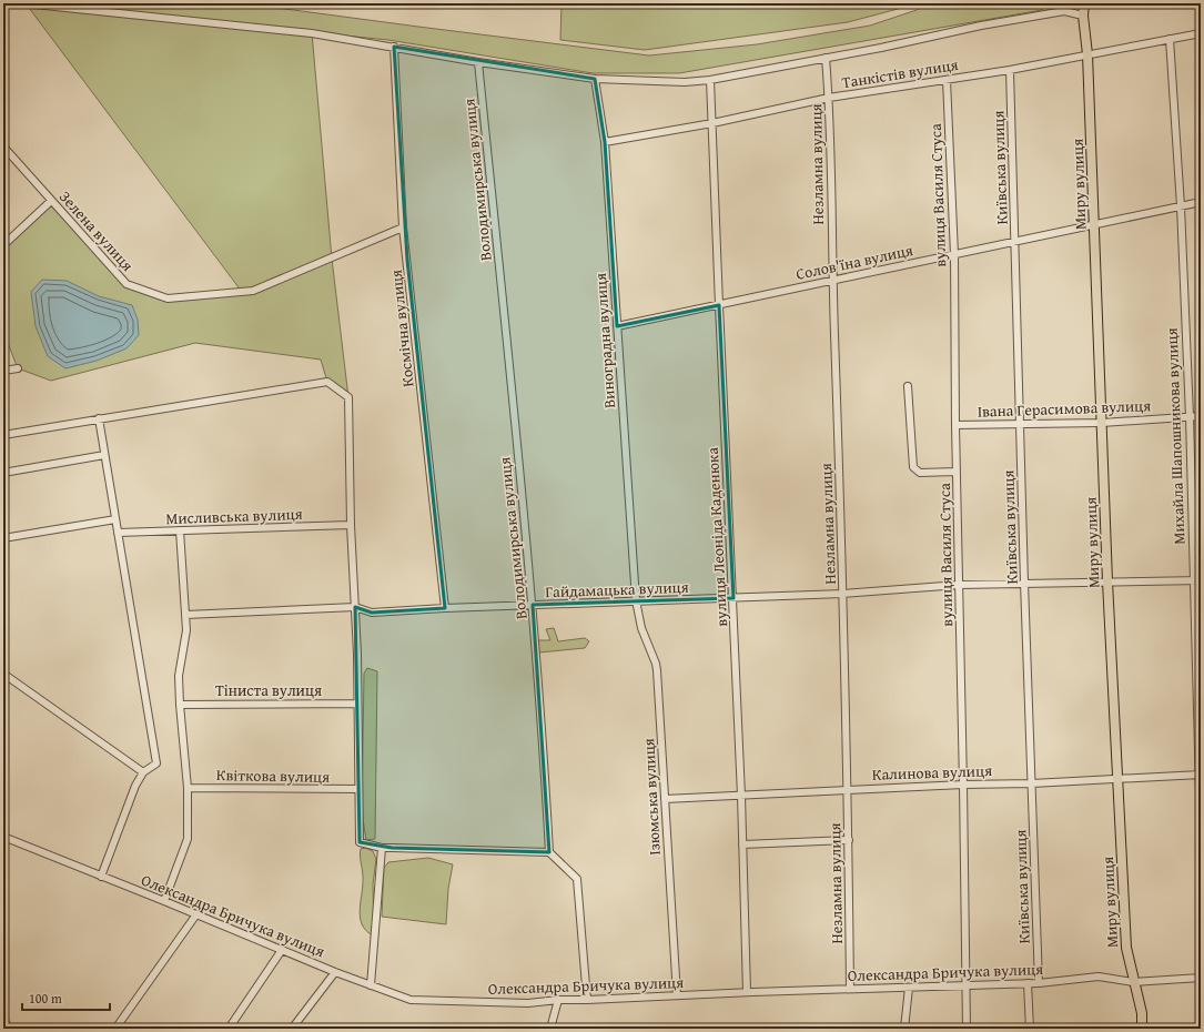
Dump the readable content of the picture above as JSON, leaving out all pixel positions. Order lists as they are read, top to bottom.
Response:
{
  "streets": {
    "main road": ["Миру вулиця"],
    "street": [
      "Танкістів вулиця",
      "Незламна вулиця",
      "Київська вулиця",
      "Володимирська вулиця",
      "вулиця Василя Стуса",
      "Зелена вулиця",
      "Солов'їна вулиця",
      "Космічна вулиця",
      "Виноградна вулиця",
      "Івана Герасимова вулиця",
      "Михайла Шапошникова вулиця",
      "Мисливська вулиця",
      "вулиця Леоніда Каденюка",
      "Гайдамацька вулиця",
      "Тіниста вулиця",
      "Калинова вулиця",
      "Квіткова вулиця",
      "Ізюмська вулиця",
      "Олександра Бричука вулиця"
    ]
  },
  "crossings": [
    ["Танкістів вулиця", "Незламна вулиця"],
    ["Танкістів вулиця", "Київська вулиця"],
    ["Танкістів вулиця", "Миру вулиця"],
    ["Танкістів вулиця", "вулиця Василя Стуса"],
    ["Танкістів вулиця", "Виноградна вулиця"],
    ["Танкістів вулиця", "Михайла Шапошникова вулиця"],
    ["Танкістів вулиця", "вулиця Леоніда Каденюка"],
    ["Незламна вулиця", "Солов'їна вулиця"],
    ["Незламна вулиця", "Гайдамацька вулиця"],
    ["Незламна вулиця", "Калинова вулиця"],
    ["Незламна вулиця", "Олександра Бричука вулиця"],
    ["Київська вулиця", "Солов'їна вулиця"],
    ["Київська вулиця", "Івана Герасимова вулиця"],
    ["Київська вулиця", "Гайдамацька вулиця"],
    ["Київська вулиця", "Калинова вулиця"],
    ["Київська вулиця", "Олександра Бричука вулиця"],
    ["Володимирська вулиця", "Гайдамацька вулиця"],
    ["Миру вулиця", "Солов'їна вулиця"],
    ["Миру вулиця", "Івана Герасимова вулиця"],
    ["Миру вулиця", "Гайдамацька вулиця"],
    ["Миру вулиця", "Калинова вулиця"],
    ["Миру вулиця", "Олександра Бричука вулиця"],
    ["вулиця Василя Стуса", "Солов'їна вулиця"],
    ["вулиця Василя Стуса", "Івана Герасимова вулиця"],
    ["вулиця Василя Стуса", "Гайдамацька вулиця"],
    ["вулиця Василя Стуса", "Калинова вулиця"],
    ["вулиця Василя Стуса", "Олександра Бричука вулиця"],
    ["Зелена вулиця", "Космічна вулиця"],
    ["Солов'їна вулиця", "Виноградна вулиця"],
    ["Солов'їна вулиця", "Михайла Шапошникова вулиця"],
    ["Солов'їна вулиця", "вулиця Леоніда Каденюка"],
    ["Космічна вулиця", "Гайдамацька вулиця"],
    ["Виноградна вулиця", "Гайдамацька вулиця"],
    ["Виноградна вулиця", "Ізюмська вулиця"],
    ["Івана Герасимова вулиця", "Михайла Шапошникова вулиця"],
    ["Михайла Шапошникова вулиця", "Гайдамацька вулиця"],
    ["Михайла Шапошникова вулиця", "Калинова вулиця"],
    ["вулиця Леоніда Каденюка", "Гайдамацька вулиця"],
    ["вулиця Леоніда Каденюка", "Калинова вулиця"],
    ["вулиця Леоніда Каденюка", "Олександра Бричука вулиця"],
    ["Гайдамацька вулиця", "Ізюмська вулиця"],
    ["Калинова вулиця", "Ізюмська вулиця"],
    ["Ізюмська вулиця", "Олександра Бричука вулиця"]
  ],
  "scale_bar": "100 m"
}
